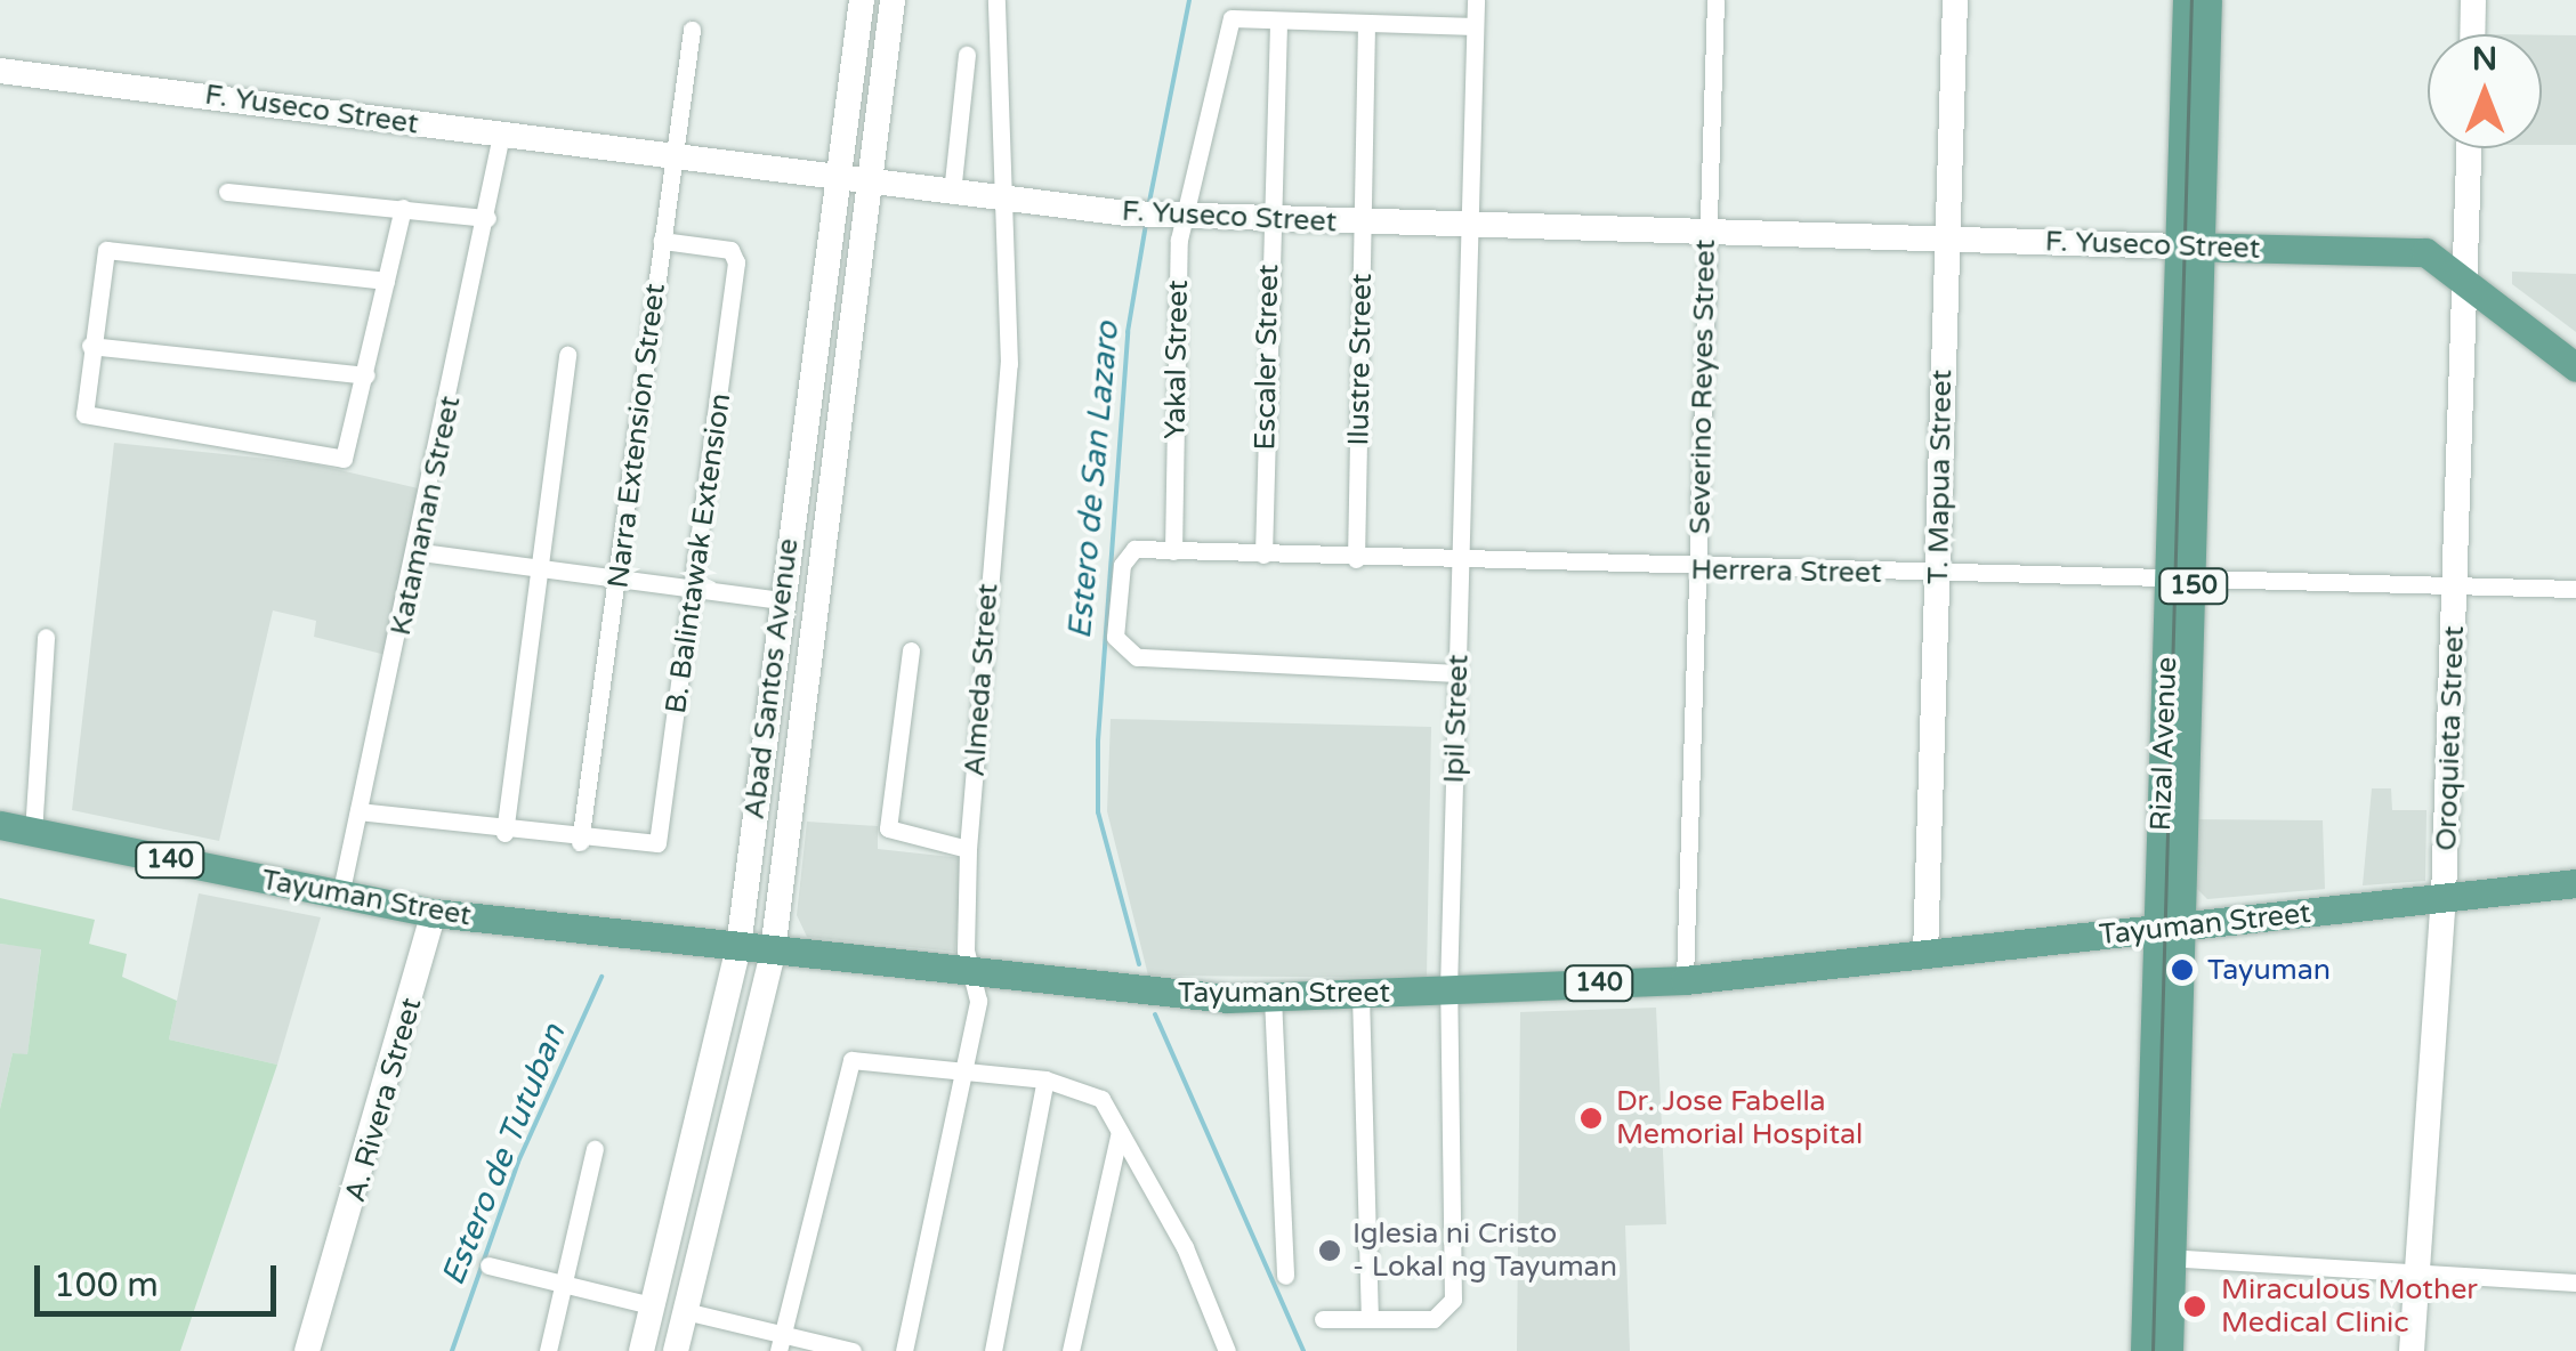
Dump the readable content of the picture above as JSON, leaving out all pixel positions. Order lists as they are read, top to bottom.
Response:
{
  "streets": {
    "main road": [
      "F. Yuseco Street",
      "150",
      "Rizal Avenue",
      "140",
      "Tayuman Street"
    ],
    "street": [
      "Escaler Street",
      "Yakal Street",
      "Ilustre Street",
      "Severino Reyes Street",
      "Narra Extension Street",
      "T. Mapua Street",
      "Katamanan Street",
      "B. Balintawak Extension",
      "Herrera Street",
      "Abad Santos Avenue",
      "Almeda Street",
      "Ipil Street",
      "Oroquieta Street",
      "A. Rivera Street"
    ]
  },
  "crossings": [
    ["F. Yuseco Street", "Escaler Street"],
    ["F. Yuseco Street", "Yakal Street"],
    ["F. Yuseco Street", "Ilustre Street"],
    ["F. Yuseco Street", "Severino Reyes Street"],
    ["F. Yuseco Street", "Narra Extension Street"],
    ["F. Yuseco Street", "T. Mapua Street"],
    ["F. Yuseco Street", "Katamanan Street"],
    ["F. Yuseco Street", "Abad Santos Avenue"],
    ["F. Yuseco Street", "Almeda Street"],
    ["F. Yuseco Street", "Ipil Street"],
    ["F. Yuseco Street", "Oroquieta Street"],
    ["F. Yuseco Street", "Rizal Avenue"],
    ["Escaler Street", "Yakal Street"],
    ["Escaler Street", "Herrera Street"],
    ["Yakal Street", "Herrera Street"],
    ["Ilustre Street", "Herrera Street"],
    ["Severino Reyes Street", "Herrera Street"],
    ["Severino Reyes Street", "Tayuman Street"],
    ["Narra Extension Street", "B. Balintawak Extension"],
    ["T. Mapua Street", "Herrera Street"],
    ["T. Mapua Street", "Tayuman Street"],
    ["Katamanan Street", "Tayuman Street"],
    ["Herrera Street", "Ipil Street"],
    ["Herrera Street", "Oroquieta Street"],
    ["Herrera Street", "Rizal Avenue"],
    ["Abad Santos Avenue", "Tayuman Street"],
    ["Almeda Street", "Tayuman Street"],
    ["Ipil Street", "Tayuman Street"],
    ["Oroquieta Street", "Tayuman Street"],
    ["Rizal Avenue", "Tayuman Street"],
    ["Tayuman Street", "A. Rivera Street"]
  ],
  "water": ["Estero de San Lazaro", "Estero de Tutuban"],
  "places": [
    "Tayuman",
    "Dr. Jose Fabella Memorial Hospital",
    "Iglesia ni Cristo - Lokal ng Tayuman",
    "Miraculous Mother Medical Clinic"
  ],
  "scale_bar": "100 m",
  "north": "top"
}
